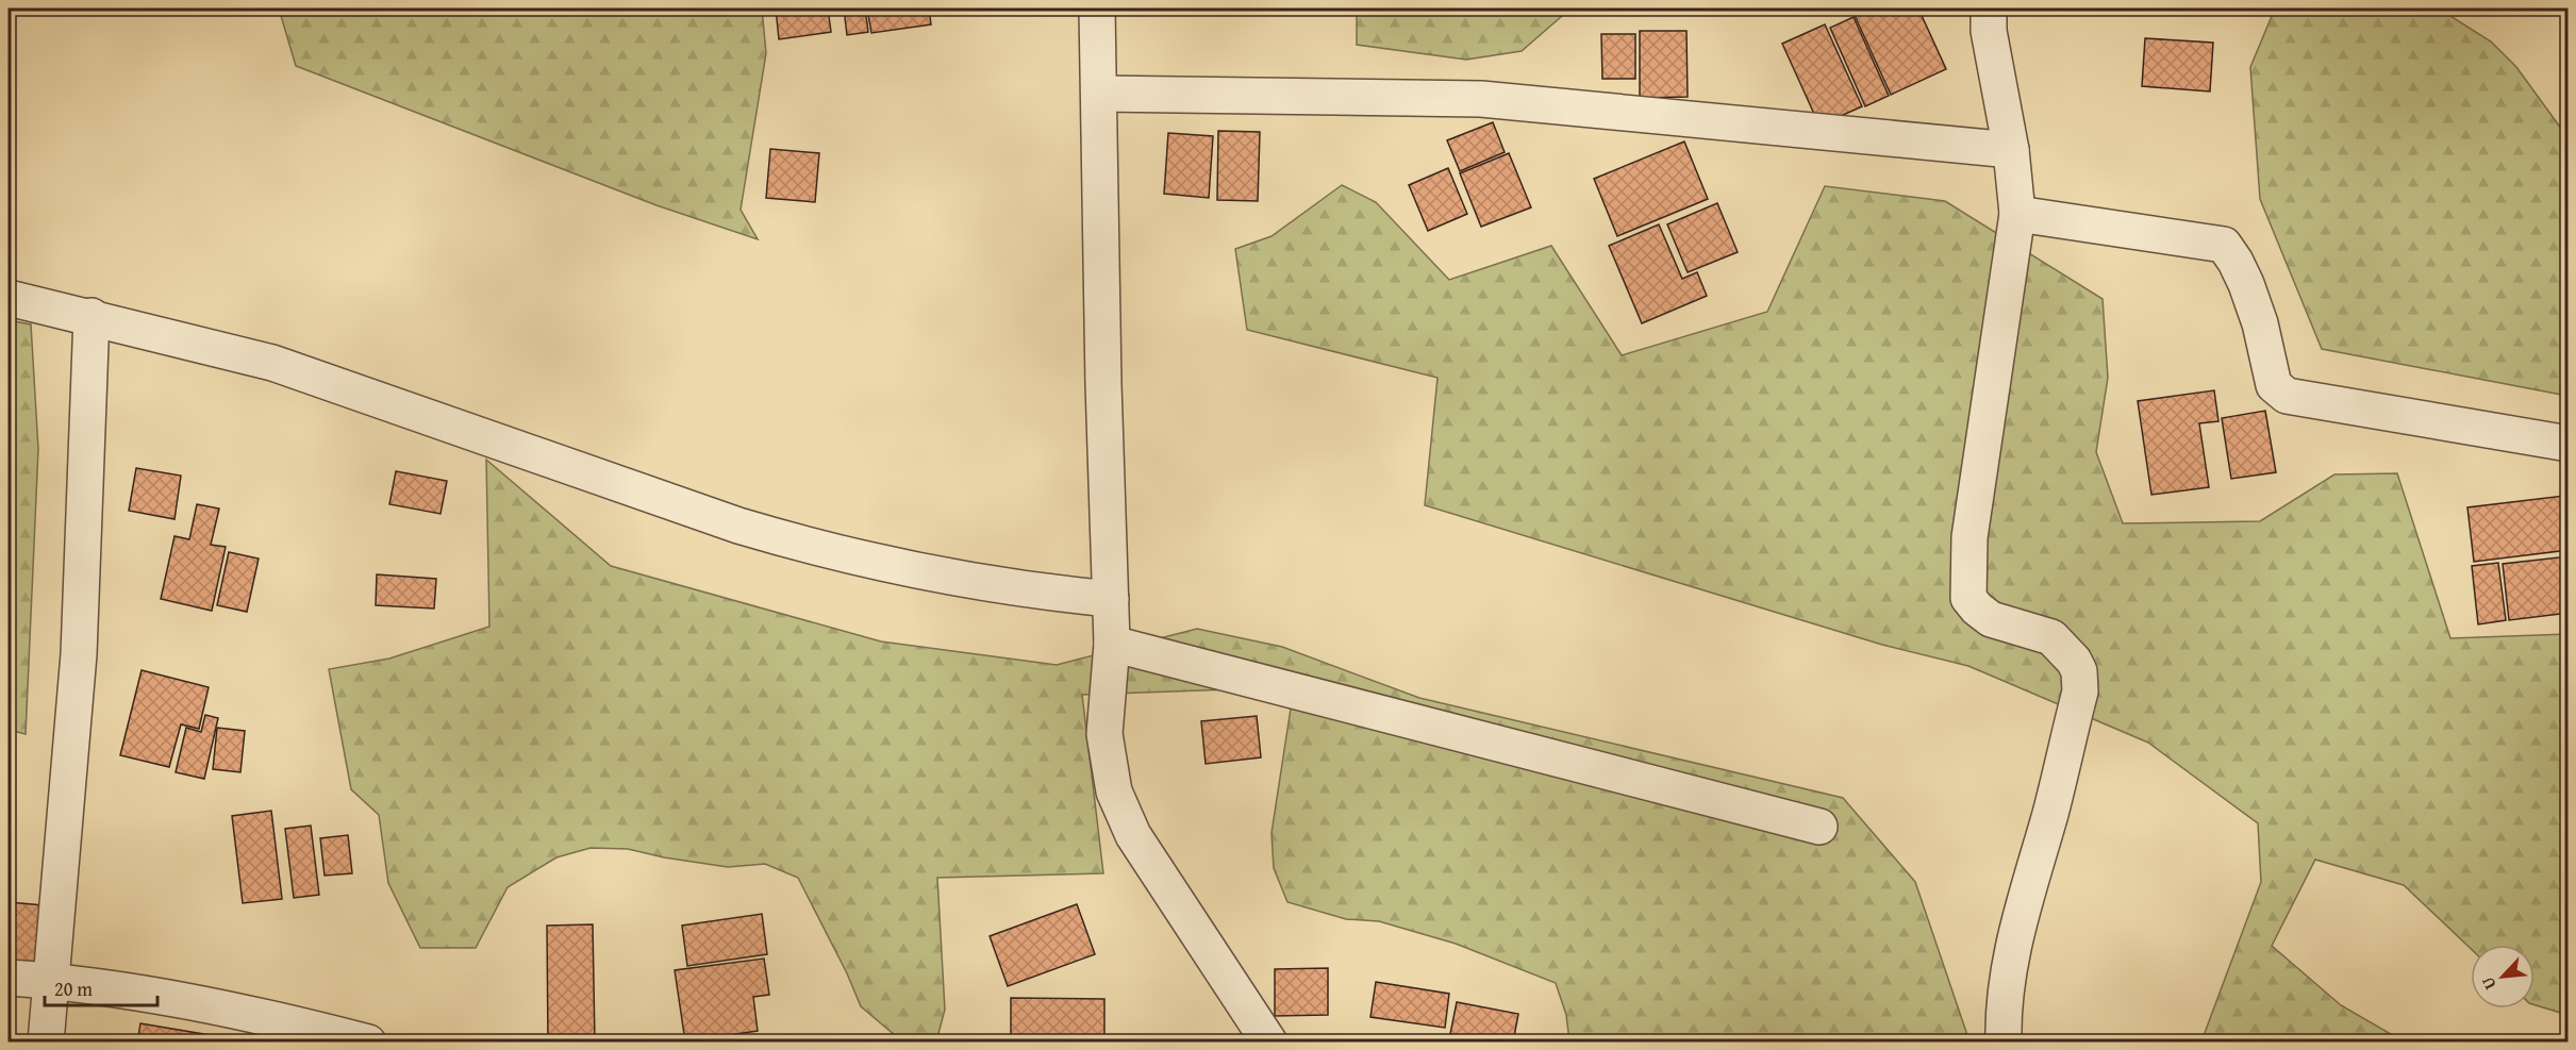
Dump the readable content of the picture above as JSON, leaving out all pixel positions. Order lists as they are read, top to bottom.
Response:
{
  "scale_bar": "20 m",
  "north": "bottom left"
}
